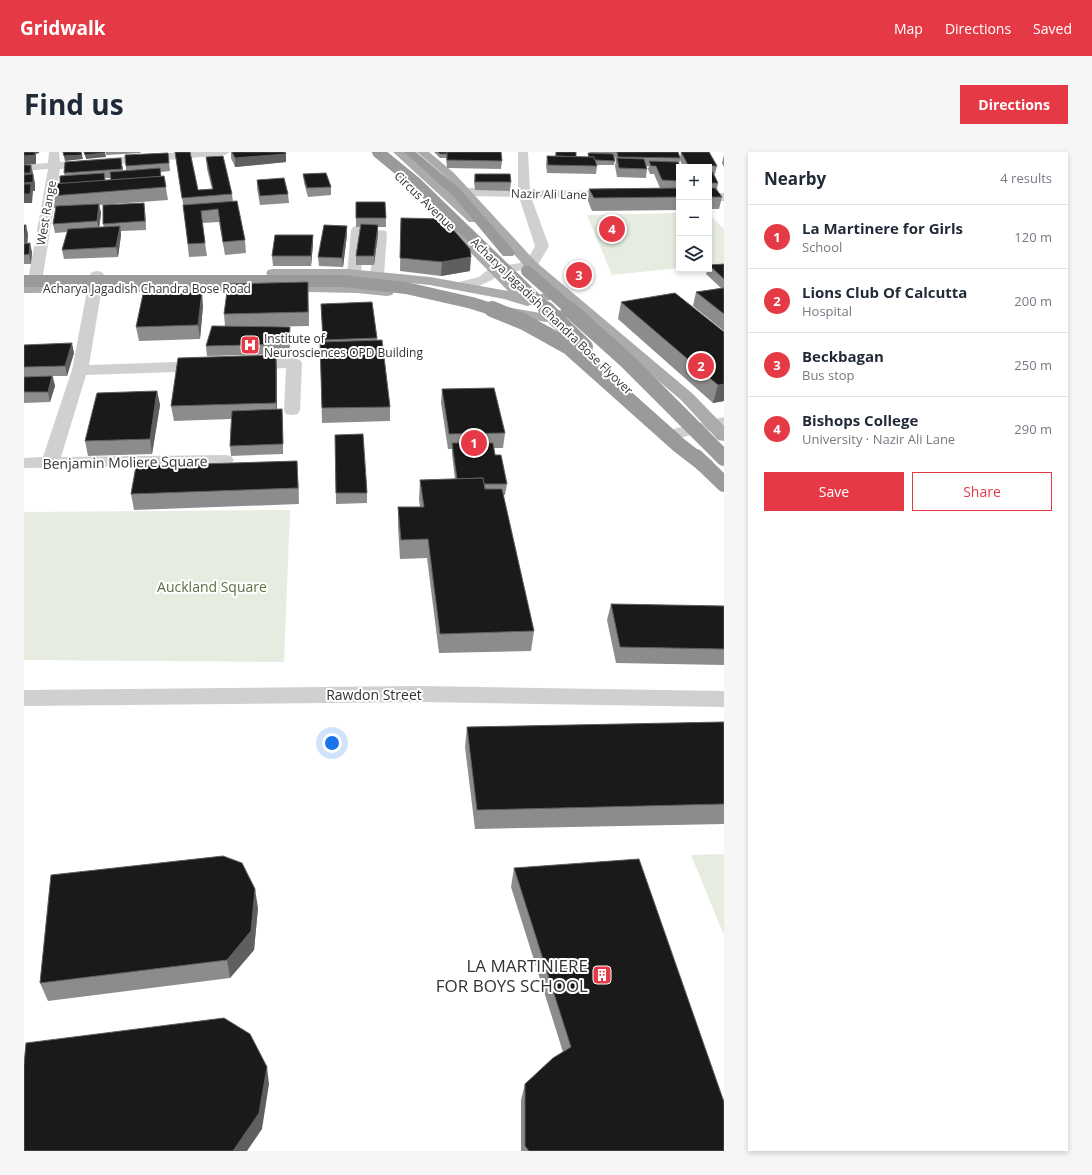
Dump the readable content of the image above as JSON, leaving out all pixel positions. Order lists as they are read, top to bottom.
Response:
{
  "streets": {
    "highway": ["Acharya Jagadish Chandra Bose Flyover"],
    "main road": ["Circus Avenue", "Acharya Jagadish Chandra Bose Road"],
    "street": [
      "Nazir Ali Lane",
      "West Range",
      "Benjamin Moliere Square",
      "Rawdon Street"
    ]
  },
  "crossings": [
    ["Circus Avenue", "Acharya Jagadish Chandra Bose Road"],
    ["West Range", "Acharya Jagadish Chandra Bose Road"]
  ],
  "parks": ["Auckland Square"],
  "places": {
    "hospital": ["Institute of Neurosciences OPD Building"],
    "building": ["LA MARTINIERE FOR BOYS SCHOOL"]
  },
  "page": {
    "header": "Gridwalk",
    "nav": ["Map", "Directions", "Saved"],
    "title": "Find us",
    "buttons": [
      "Directions",
      ["Save", "Share"]
    ],
    "heading": ["Nearby", "4 results"],
    "map_buttons": ["+", "−"],
    "list": [
      {
        "mark": "1",
        "name": "La Martinere for Girls",
        "note": "School",
        "value": "120 m"
      },
      {
        "mark": "2",
        "name": "Lions Club Of Calcutta",
        "note": "Hospital",
        "value": "200 m"
      },
      {
        "mark": "3",
        "name": "Beckbagan",
        "note": "Bus stop",
        "value": "250 m"
      },
      {
        "mark": "4",
        "name": "Bishops College",
        "note": "University · Nazir Ali Lane",
        "value": "290 m"
      }
    ],
    "pins": [
      "4",
      "3",
      "2",
      "1"
    ]
  }
}
